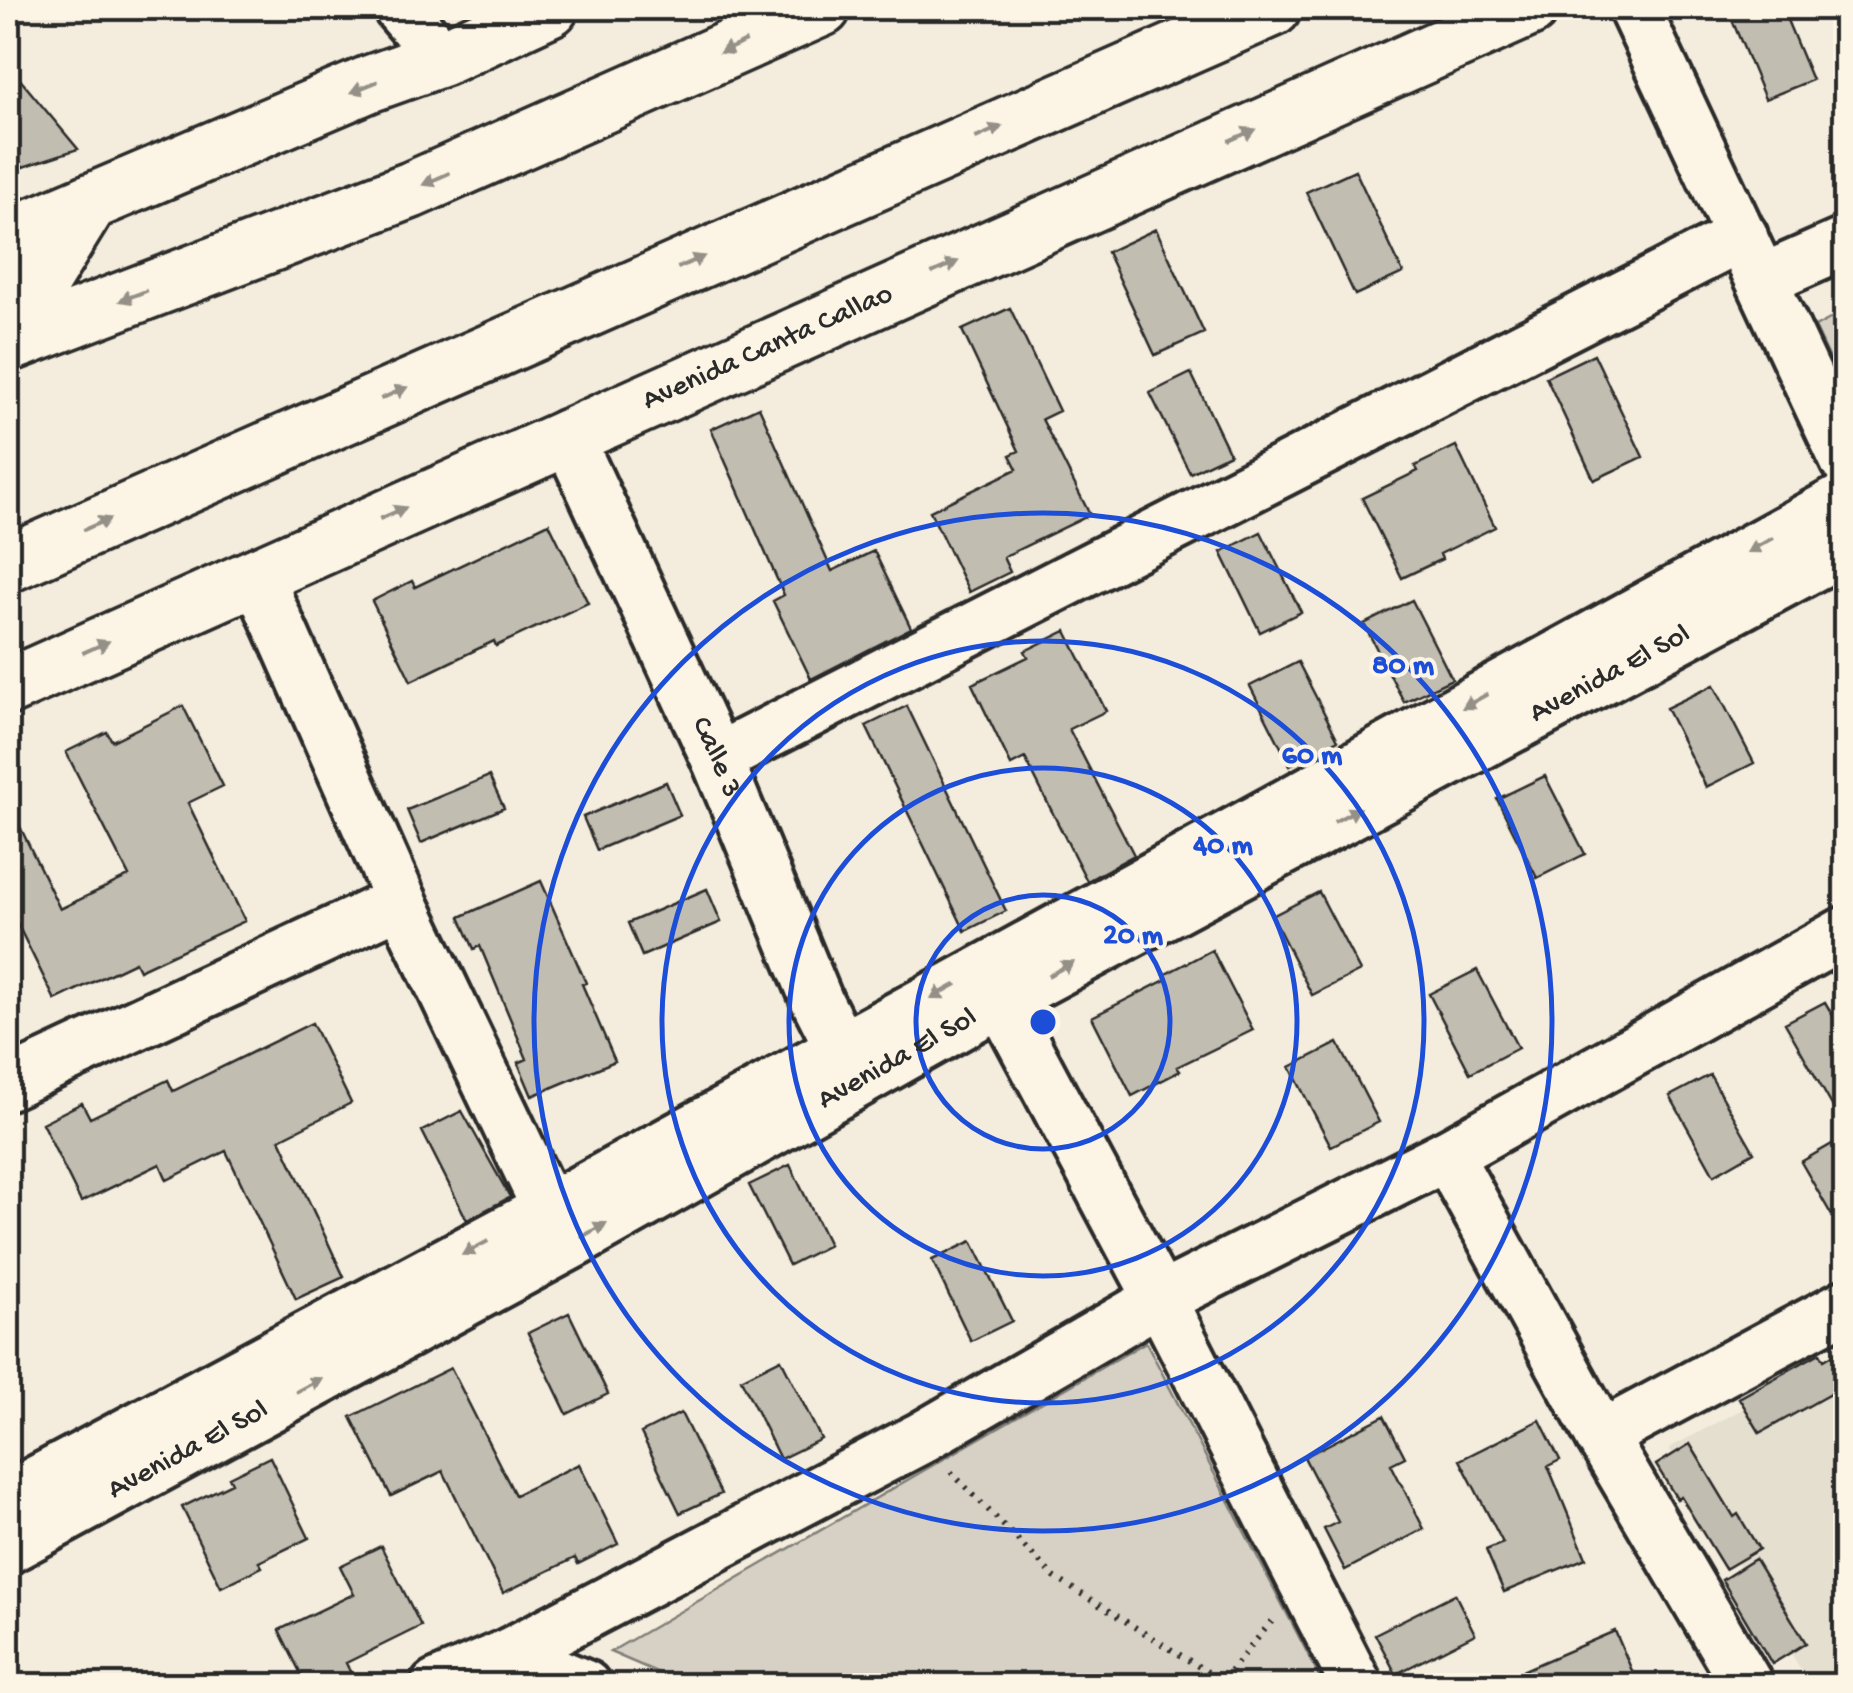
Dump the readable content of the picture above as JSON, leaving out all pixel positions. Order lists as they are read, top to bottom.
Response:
{
  "streets": {
    "main road": ["Avenida Canta Callao"],
    "street": ["Avenida El Sol", "Calle 3"]
  },
  "crossings": [
    ["Avenida Canta Callao", "Calle 3"],
    ["Avenida El Sol", "Calle 3"]
  ],
  "rings": [
    "80 m",
    "60 m",
    "40 m",
    "20 m"
  ]
}
